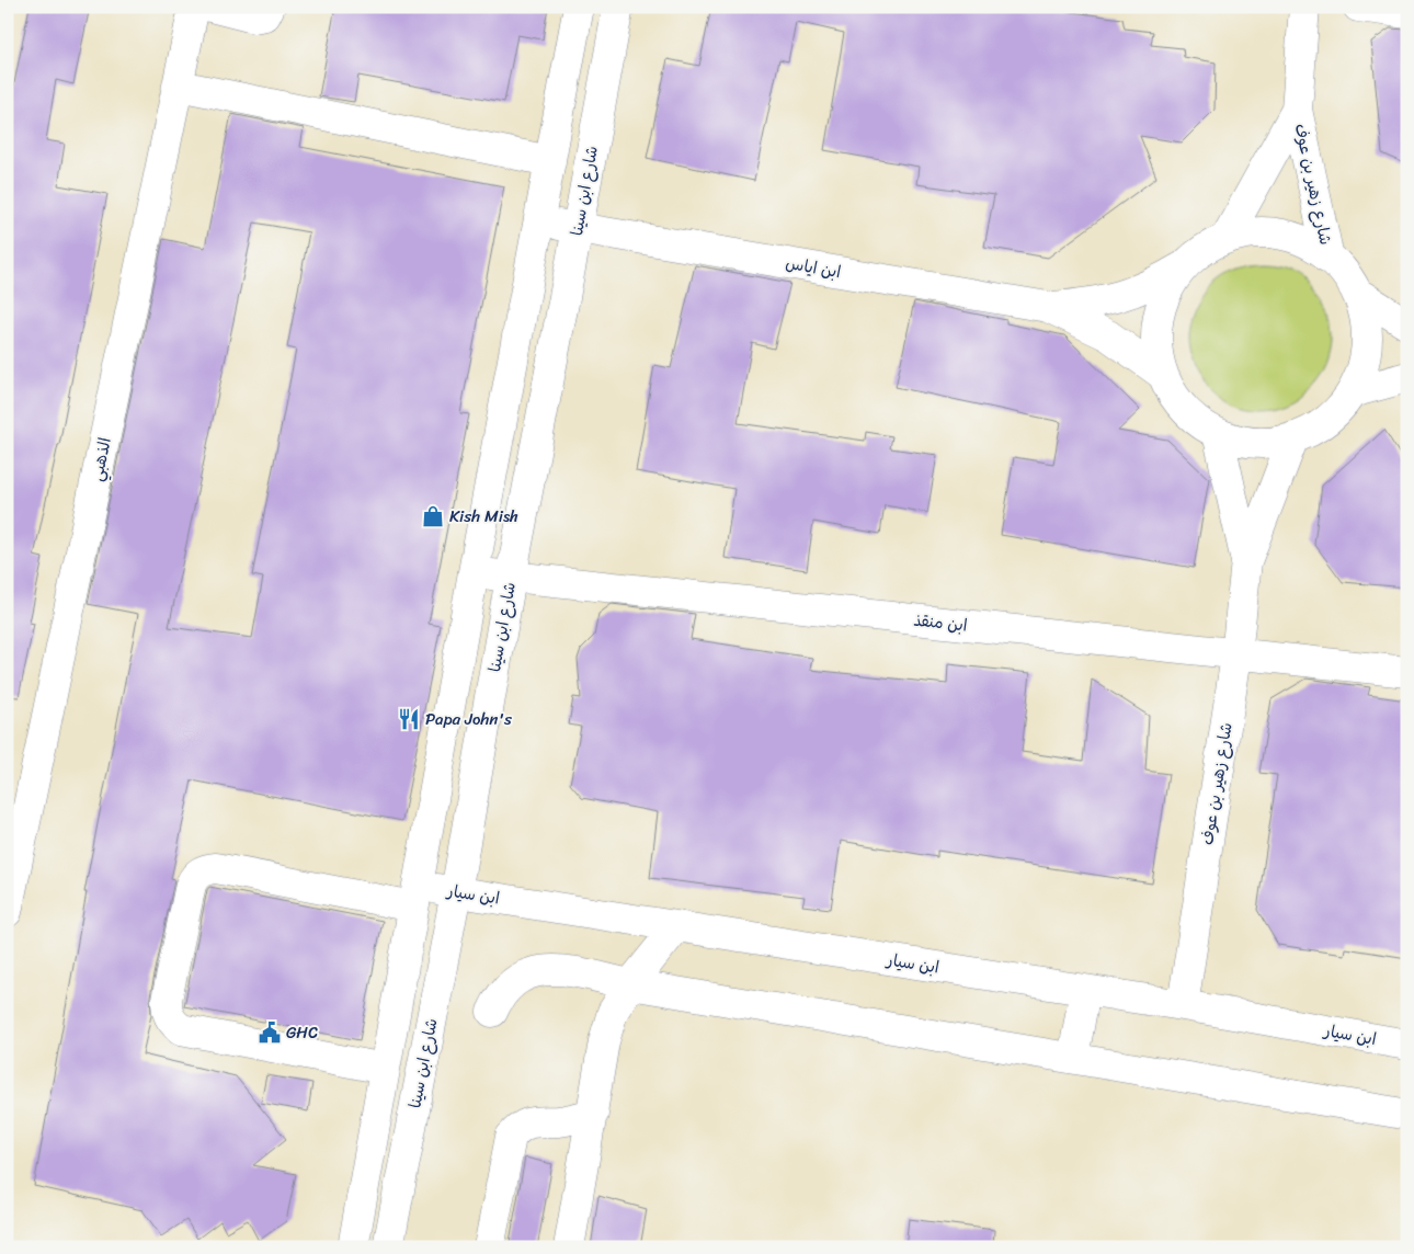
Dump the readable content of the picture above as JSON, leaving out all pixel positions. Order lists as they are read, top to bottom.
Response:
{
  "streets": {
    "street": [
      "شارع زهير بن عوف",
      "شارع ابن سينا",
      "ابن اياس",
      "الذهبي",
      "ابن منقذ",
      "ابن سيار"
    ]
  },
  "crossings": [
    ["شارع زهير بن عوف", "ابن منقذ"],
    ["شارع زهير بن عوف", "ابن سيار"],
    ["شارع ابن سينا", "ابن اياس"],
    ["شارع ابن سينا", "ابن منقذ"],
    ["شارع ابن سينا", "ابن سيار"]
  ],
  "places": {
    "shop": ["Kish Mish"],
    "restaurant": ["Papa John's"],
    "public building": ["GHC"]
  }
}
